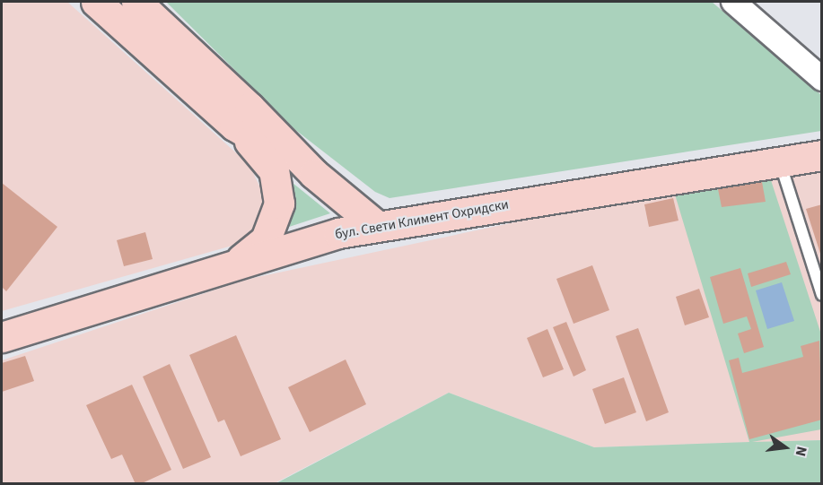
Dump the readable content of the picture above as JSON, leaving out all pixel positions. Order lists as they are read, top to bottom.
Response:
{
  "streets": {
    "main road": ["бул. Свети Климент Охридски"]
  },
  "north": "right"
}
